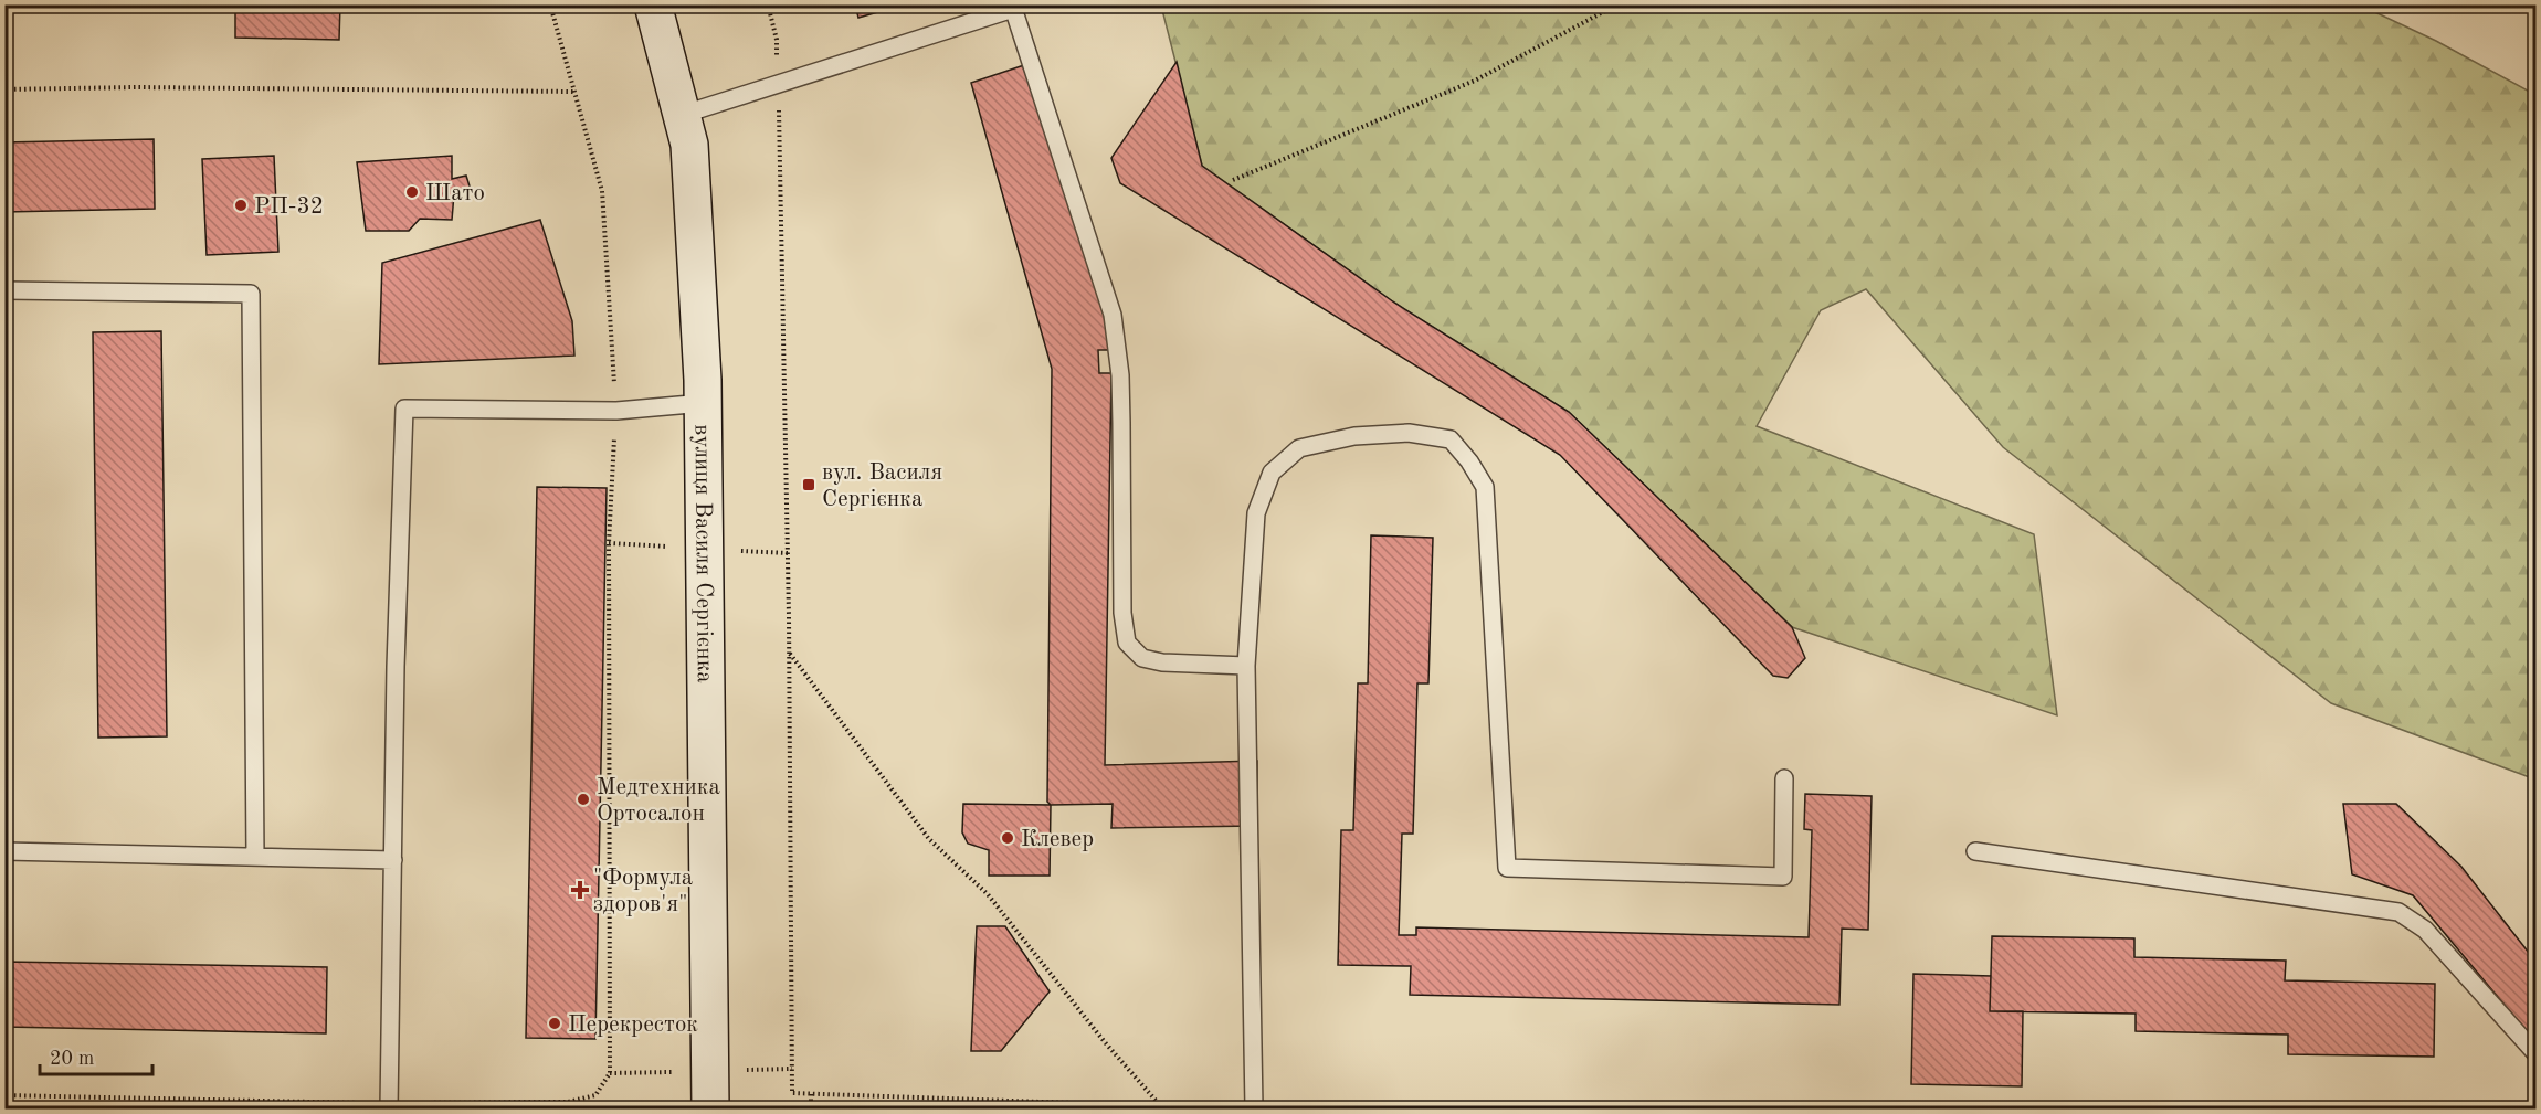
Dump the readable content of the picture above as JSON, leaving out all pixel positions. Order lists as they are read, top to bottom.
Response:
{
  "streets": {
    "main road": ["вулиця Василя Сергієнка"]
  },
  "places": {
    "other": [
      "Шато",
      "РП-32",
      "Медтехника Ортосалон",
      "Клевер",
      "Перекресток"
    ],
    "transit": ["вул. Василя Сергієнка"],
    "health": ["\"Формула здоров'я\""]
  },
  "scale_bar": "20 m"
}
